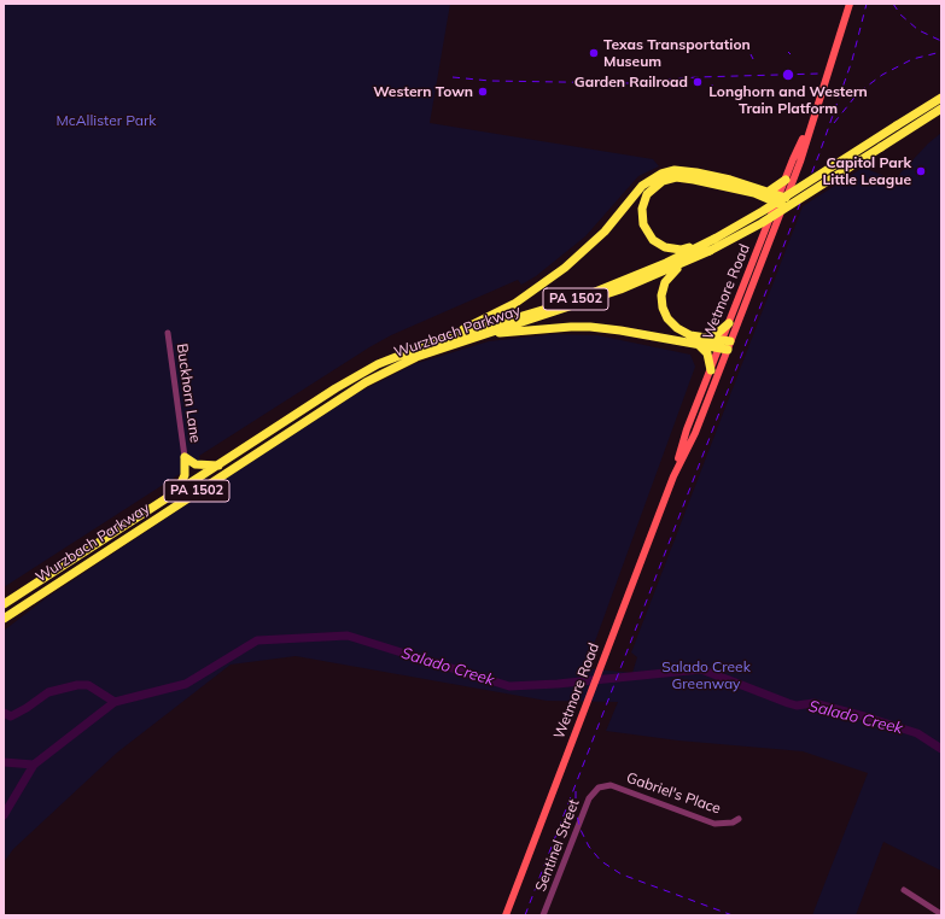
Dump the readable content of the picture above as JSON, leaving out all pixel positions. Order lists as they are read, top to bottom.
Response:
{
  "streets": {
    "highway": ["PA 1502", "Wurzbach Parkway"],
    "main road": ["Wetmore Road"],
    "street": ["Buckhorn Lane", "Gabriel's Place", "Sentinel Street"]
  },
  "crossings": [
    ["Gabriel's Place", "Sentinel Street"]
  ],
  "water": ["Salado Creek"],
  "parks": ["McAllister Park", "Salado Creek Greenway"],
  "places": [
    "Texas Transportation Museum",
    "Longhorn and Western Train Platform",
    "Garden Railroad",
    "Western Town",
    "Capitol Park Little League"
  ]
}
